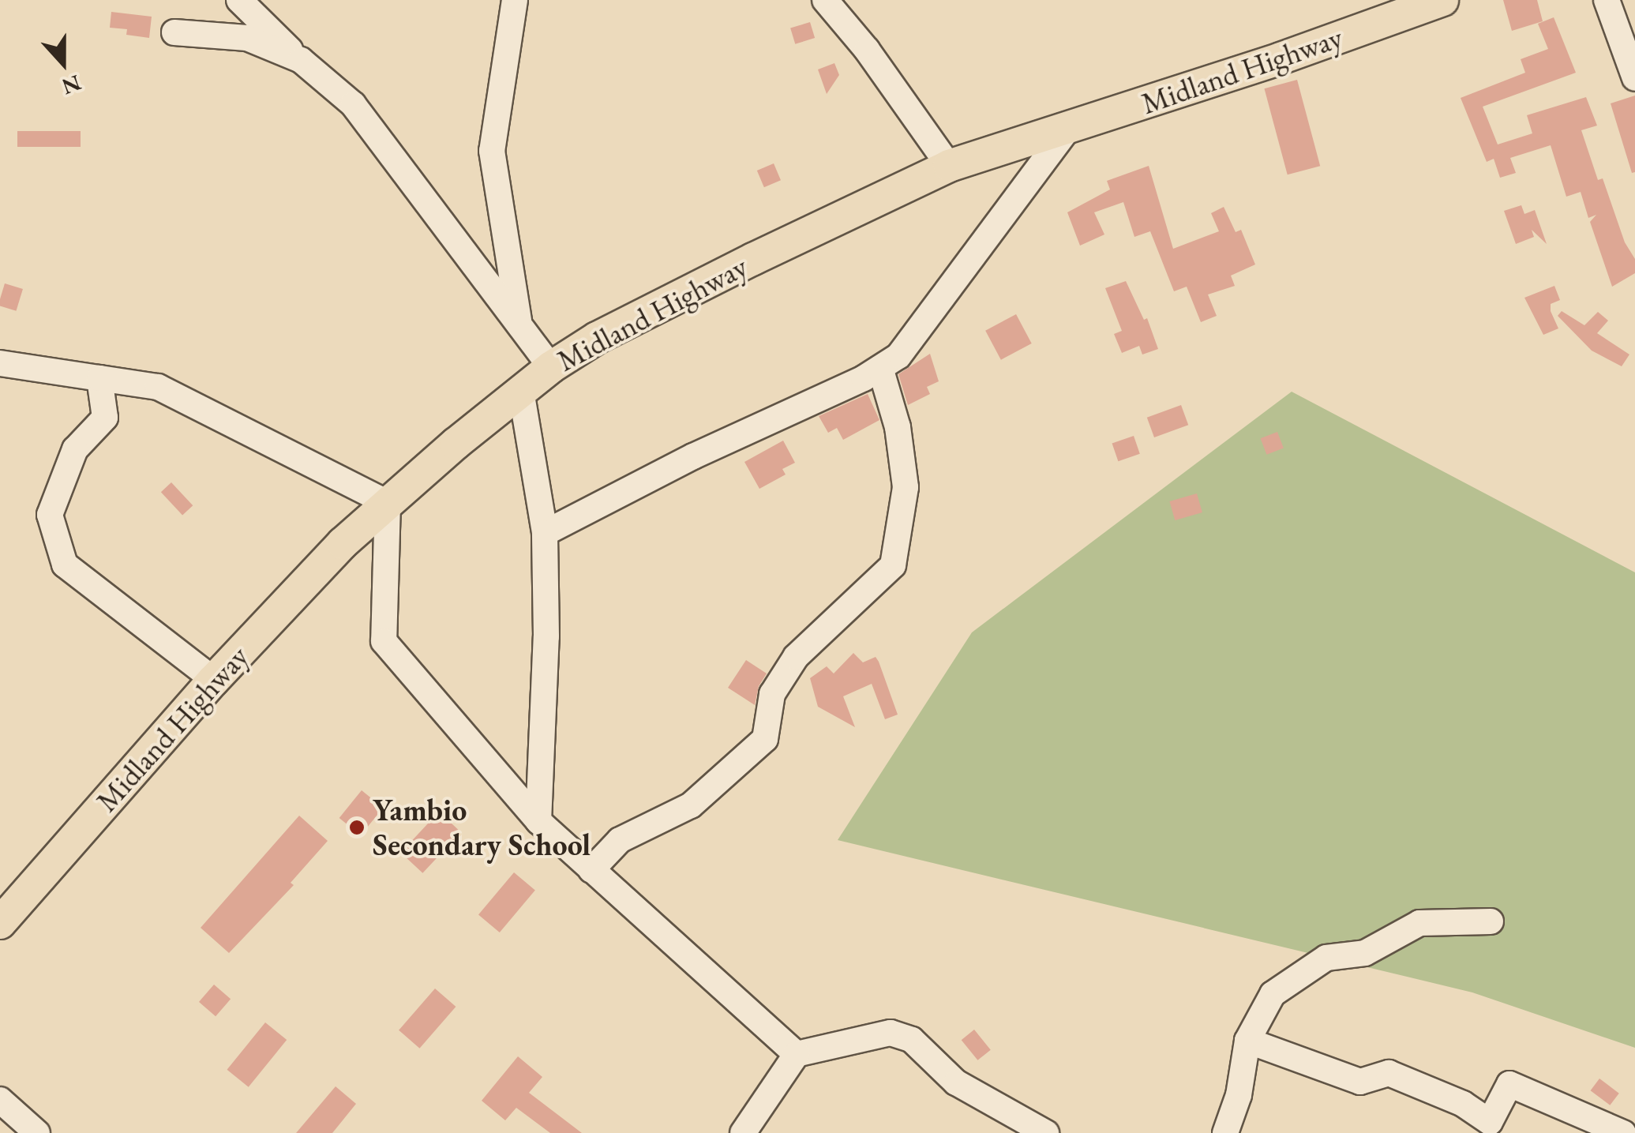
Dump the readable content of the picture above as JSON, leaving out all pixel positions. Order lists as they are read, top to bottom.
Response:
{
  "streets": {
    "main road": ["Midland Highway"]
  },
  "places": ["Yambio Secondary School"],
  "north": "bottom"
}
